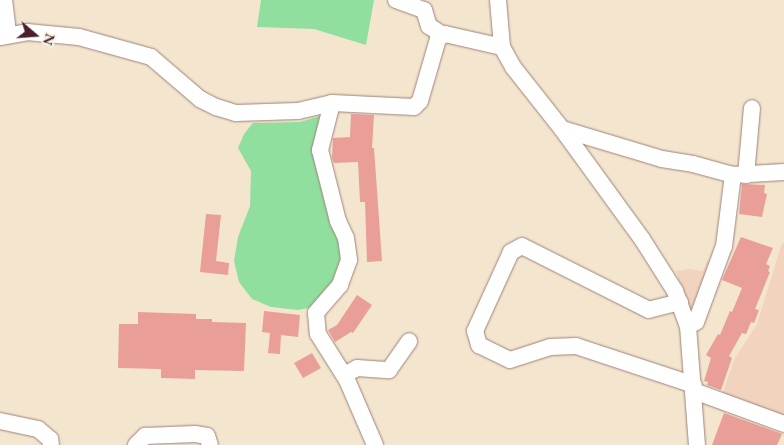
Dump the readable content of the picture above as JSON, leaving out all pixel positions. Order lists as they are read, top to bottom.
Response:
{
  "north": "right"
}
